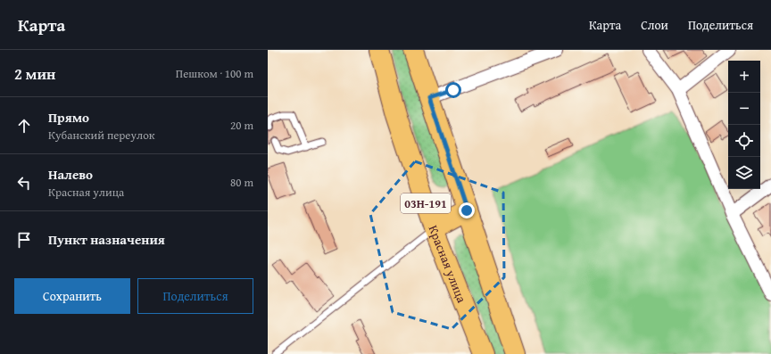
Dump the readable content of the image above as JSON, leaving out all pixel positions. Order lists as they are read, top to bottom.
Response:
{
  "streets": {
    "main road": ["03Н-191", "Красная улица"]
  },
  "page": {
    "header": "Карта",
    "nav": ["Карта", "Слои", "Поделиться"],
    "heading": ["2 мин", "Пешком · 100 m"],
    "map_buttons": ["+", "−"],
    "list": [
      ["Прямо", "Кубанский переулок", "20 m"],
      ["Налево", "Красная улица", "80 m"],
      "Пункт назначения"
    ],
    "buttons": ["Сохранить", "Поделиться"]
  }
}
